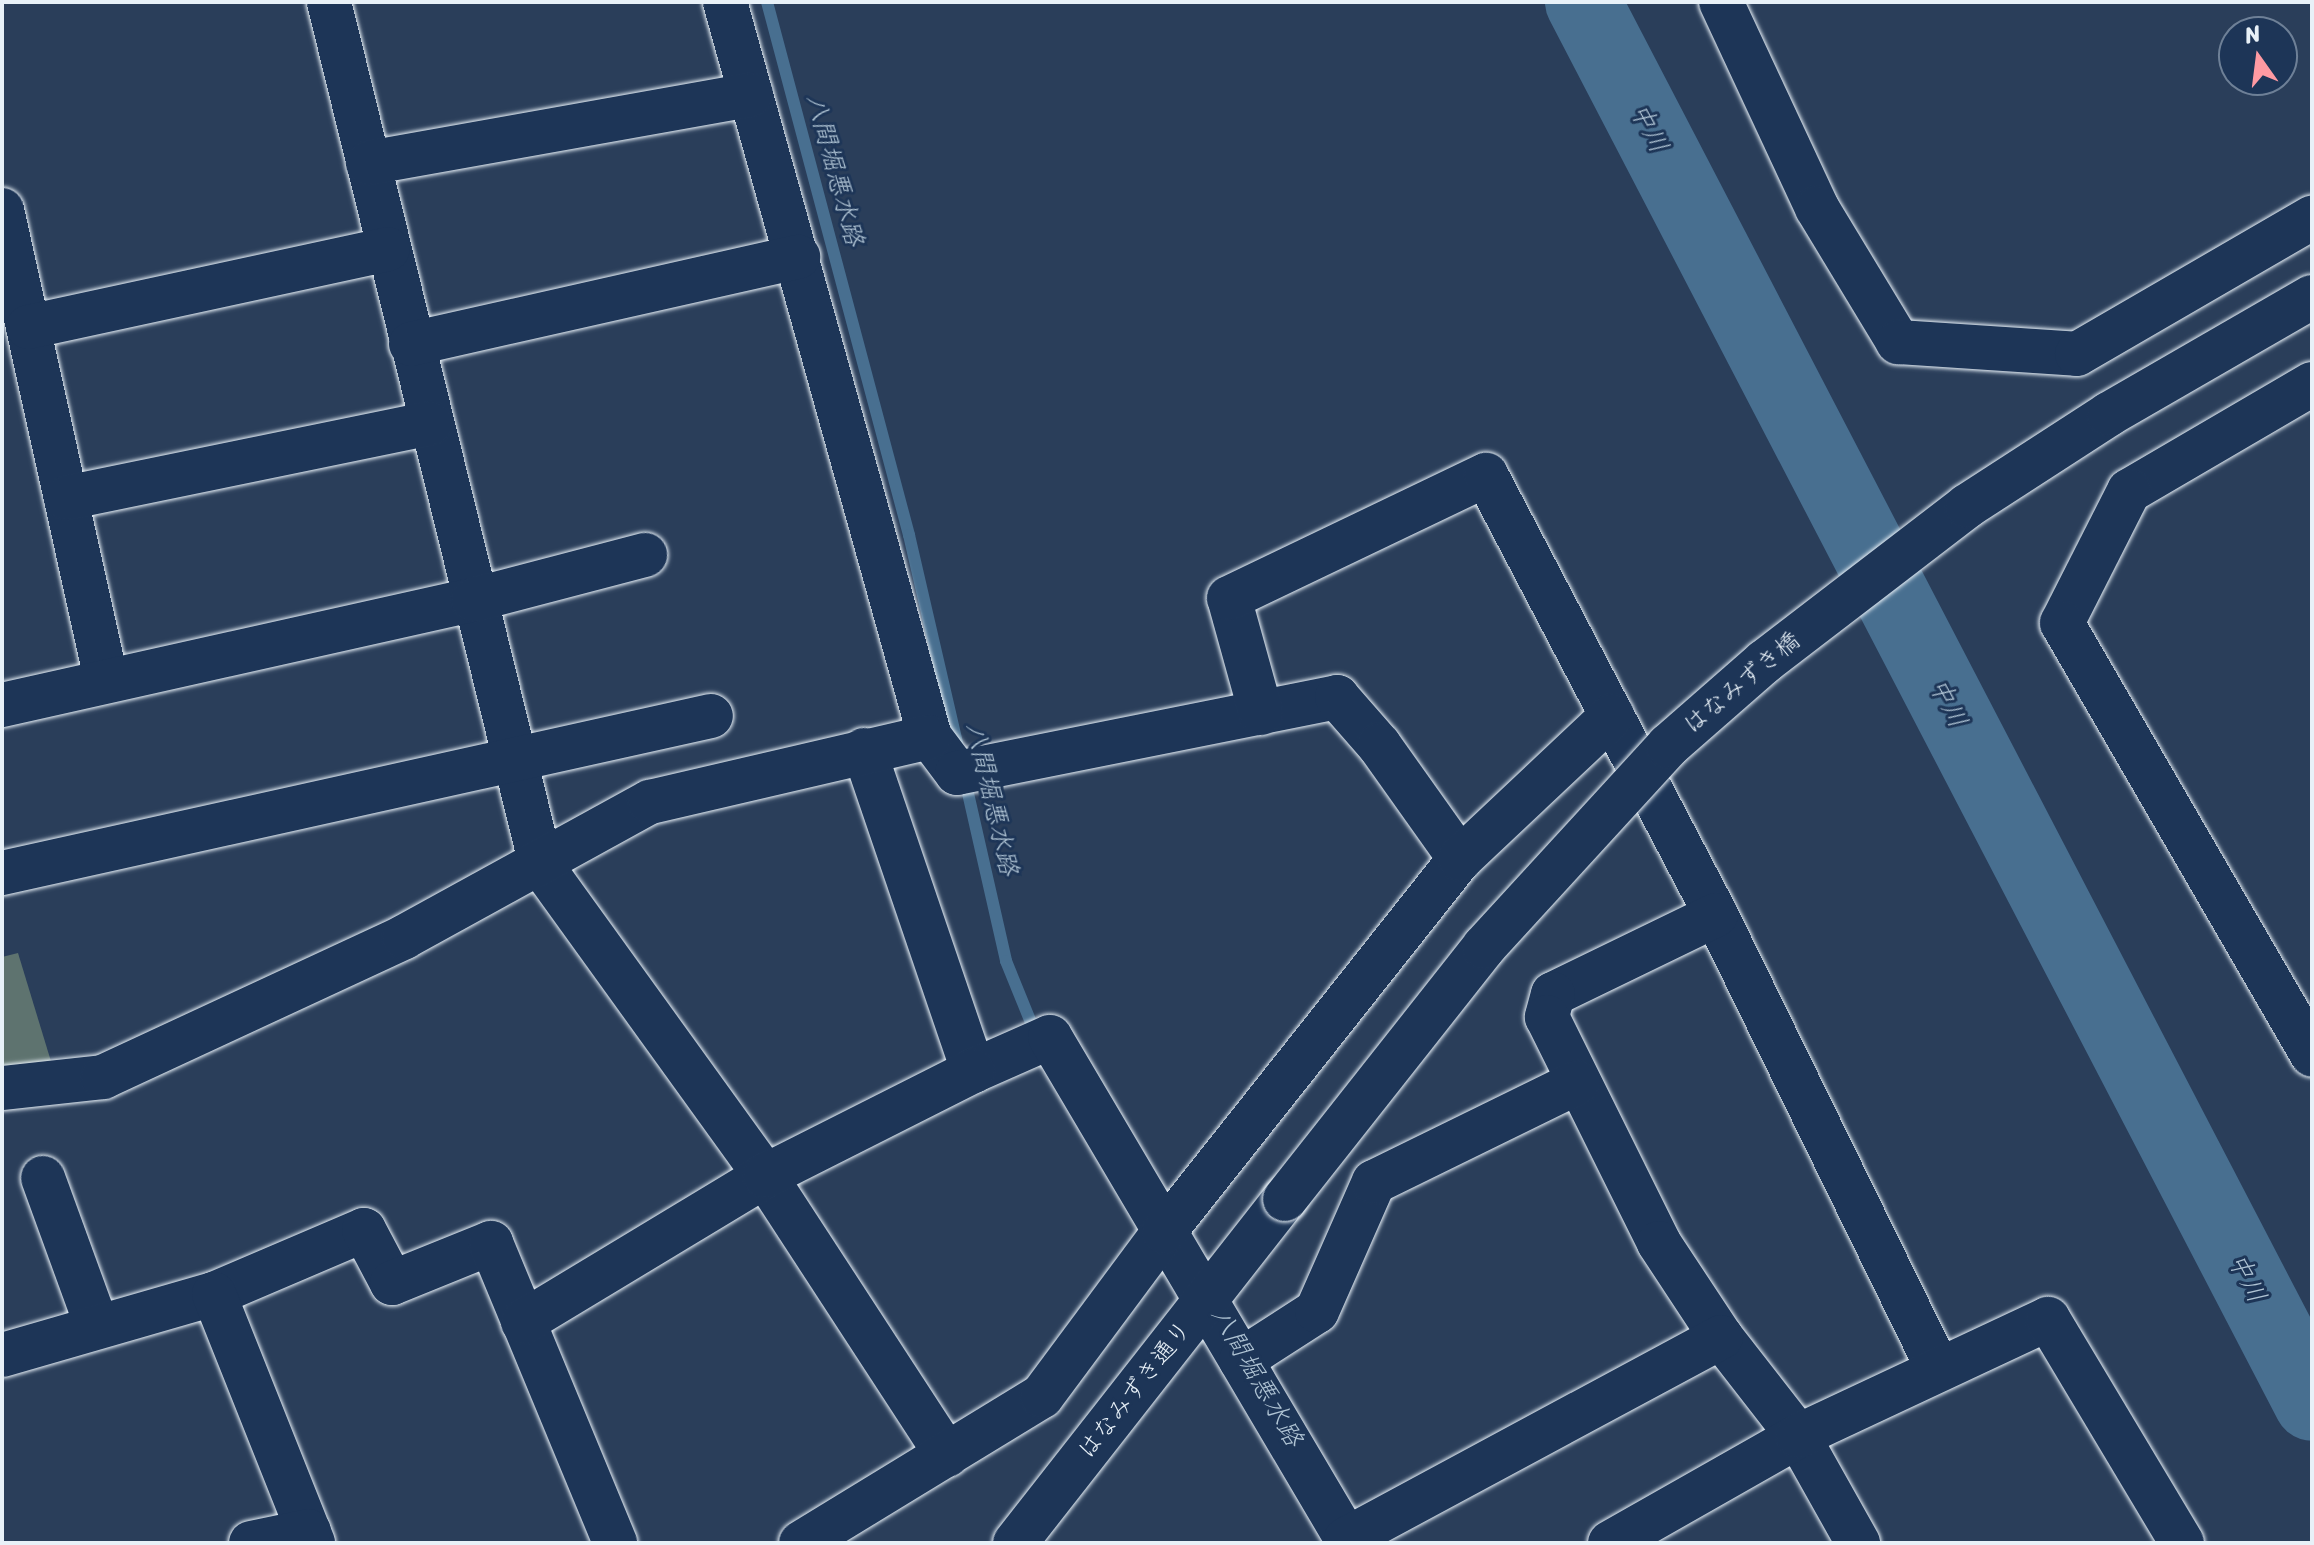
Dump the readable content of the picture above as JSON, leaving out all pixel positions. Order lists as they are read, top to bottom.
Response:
{
  "streets": {
    "street": ["はなみずき橋", "はなみずき通り"]
  },
  "crossings": [
    ["はなみずき橋", "はなみずき通り"]
  ],
  "water": ["中川", "八間堀悪水路"],
  "north": "top"
}
